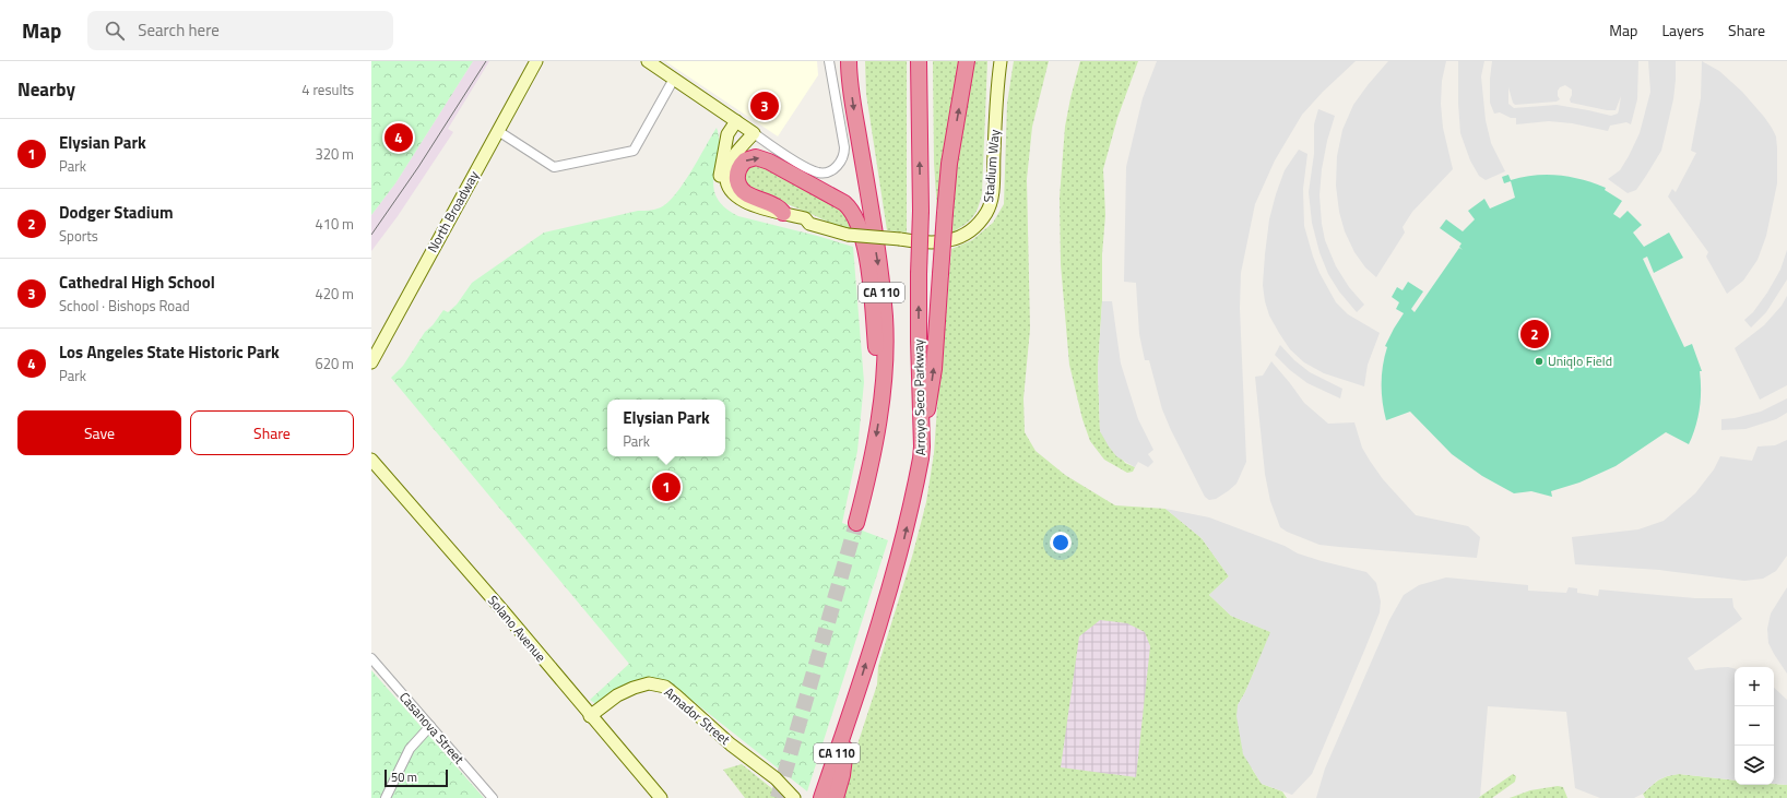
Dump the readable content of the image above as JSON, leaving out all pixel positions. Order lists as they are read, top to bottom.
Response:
{
  "streets": {
    "highway": ["CA 110", "Arroyo Seco Parkway"],
    "main road": [
      "Stadium Way",
      "North Broadway",
      "Solano Avenue",
      "Amador Street"
    ],
    "street": ["Casanova Street"]
  },
  "crossings": [
    ["Solano Avenue", "Amador Street"]
  ],
  "places": ["Uniqlo Field"],
  "scale_bar": "50 m",
  "page": {
    "header": "Map",
    "search": "Search here",
    "nav": ["Map", "Layers", "Share"],
    "heading": ["Nearby", "4 results"],
    "pins": [
      "3",
      "4",
      "2",
      "1"
    ],
    "list": [
      {
        "mark": "1",
        "name": "Elysian Park",
        "note": "Park",
        "value": "320 m"
      },
      {
        "mark": "2",
        "name": "Dodger Stadium",
        "note": "Sports",
        "value": "410 m"
      },
      {
        "mark": "3",
        "name": "Cathedral High School",
        "note": "School · Bishops Road",
        "value": "420 m"
      },
      {
        "mark": "4",
        "name": "Los Angeles State Historic Park",
        "note": "Park",
        "value": "620 m"
      }
    ],
    "buttons": ["Save", "Share"],
    "popup": ["Elysian Park", "Park"],
    "map_buttons": ["+", "−"],
    "scale": "50 m"
  }
}
